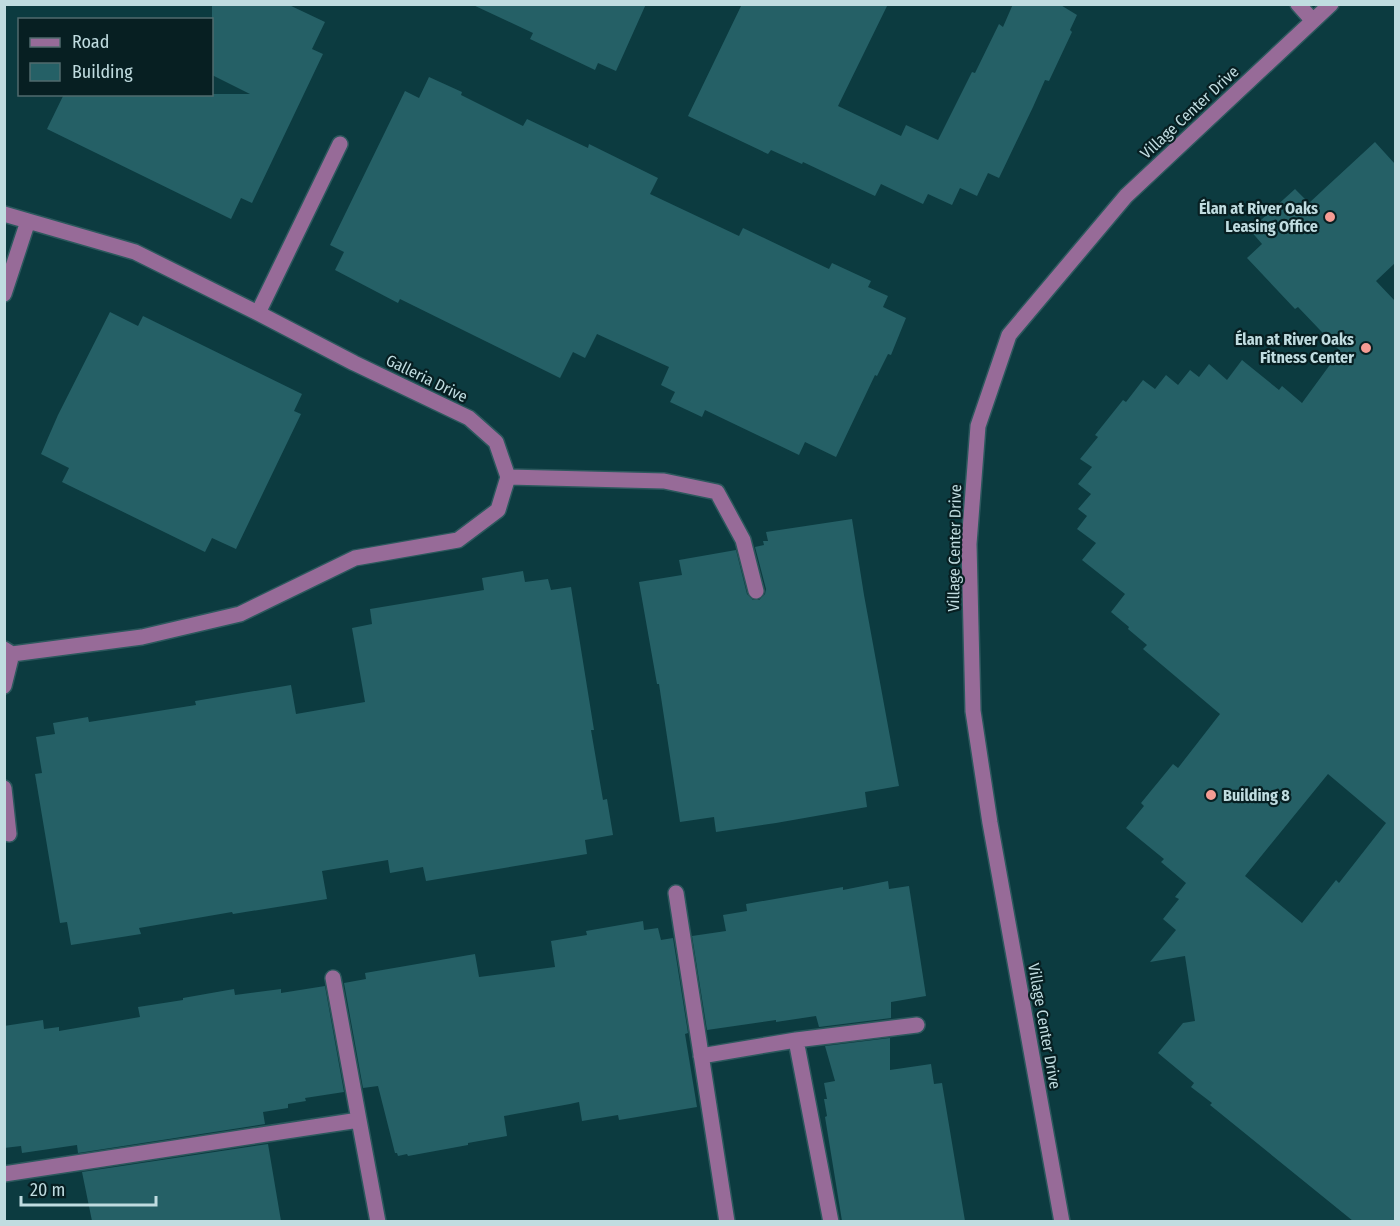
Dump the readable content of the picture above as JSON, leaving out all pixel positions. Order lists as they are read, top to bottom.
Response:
{
  "streets": {
    "street": ["Village Center Drive", "Galleria Drive"]
  },
  "places": ["Élan at River Oaks Leasing Office", "Élan at River Oaks Fitness Center", "Building 8"],
  "legend": ["Road", "Building"],
  "scale_bar": "20 m"
}
